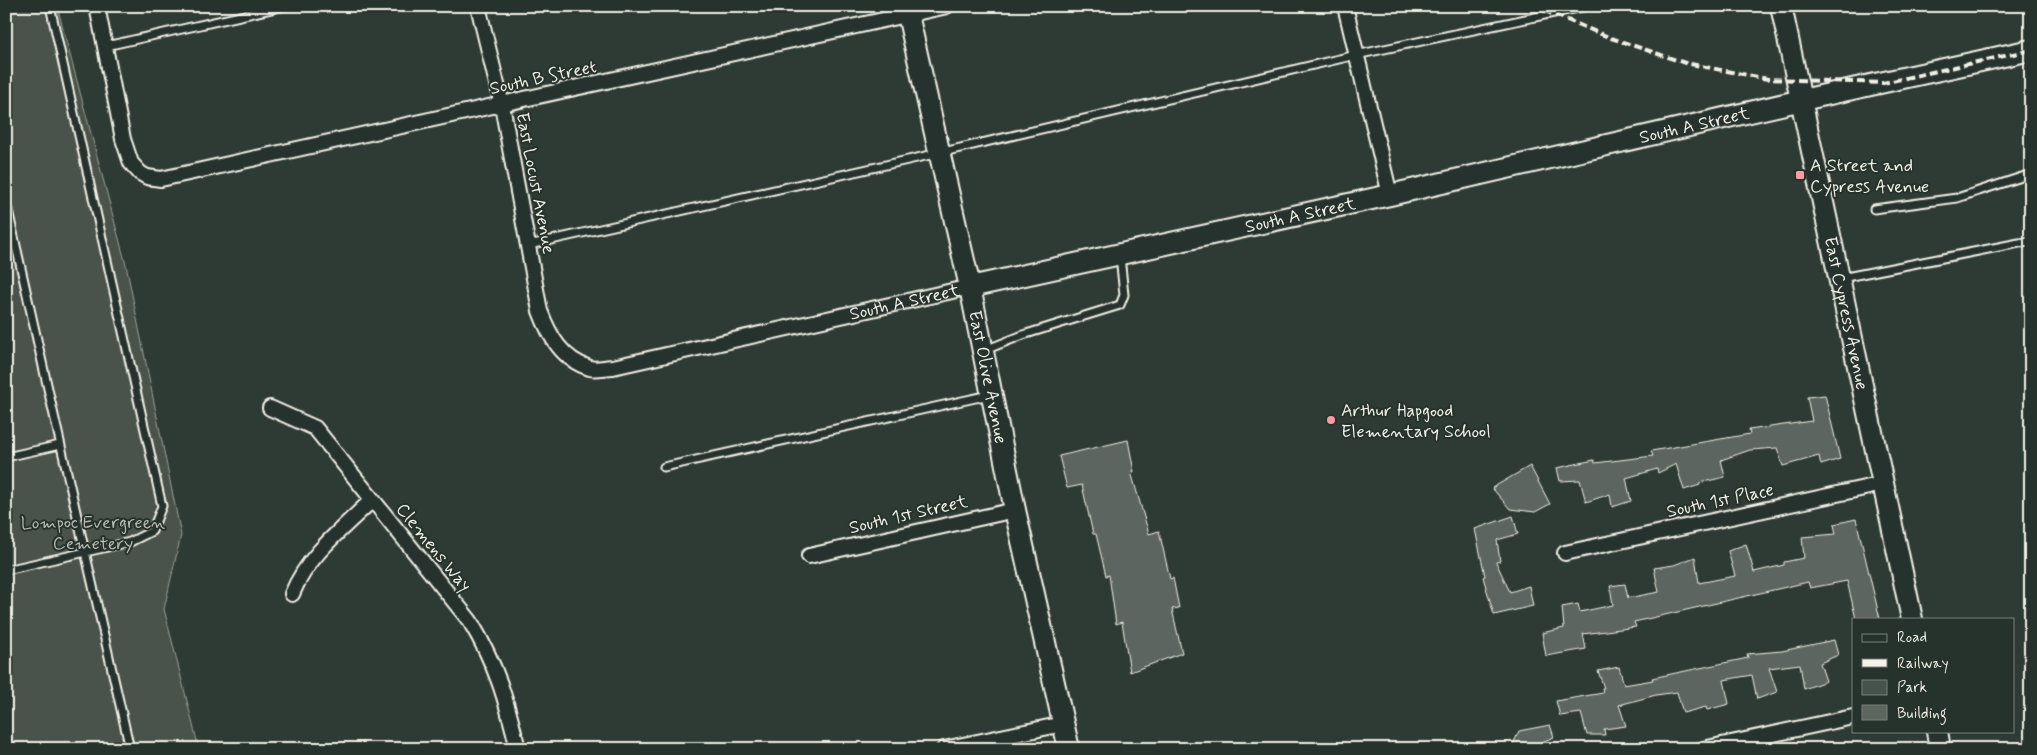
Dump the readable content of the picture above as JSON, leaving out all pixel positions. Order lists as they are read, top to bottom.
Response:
{
  "streets": {
    "street": [
      "South B Street",
      "South A Street",
      "East Locust Avenue",
      "East Cypress Avenue",
      "East Olive Avenue",
      "South 1st Place",
      "South 1st Street",
      "Clemens Way"
    ]
  },
  "crossings": [
    ["South B Street", "East Locust Avenue"],
    ["South B Street", "East Olive Avenue"],
    ["South A Street", "East Locust Avenue"],
    ["South A Street", "East Cypress Avenue"],
    ["South A Street", "East Olive Avenue"],
    ["East Cypress Avenue", "South 1st Place"],
    ["East Olive Avenue", "South 1st Street"]
  ],
  "parks": ["Lompoc Evergreen Cemetery"],
  "places": {
    "transit": ["A Street and Cypress Avenue"],
    "other": ["Arthur Hapgood Elementary School"]
  },
  "legend": [
    "Road",
    "Railway",
    "Park",
    "Building"
  ]
}
